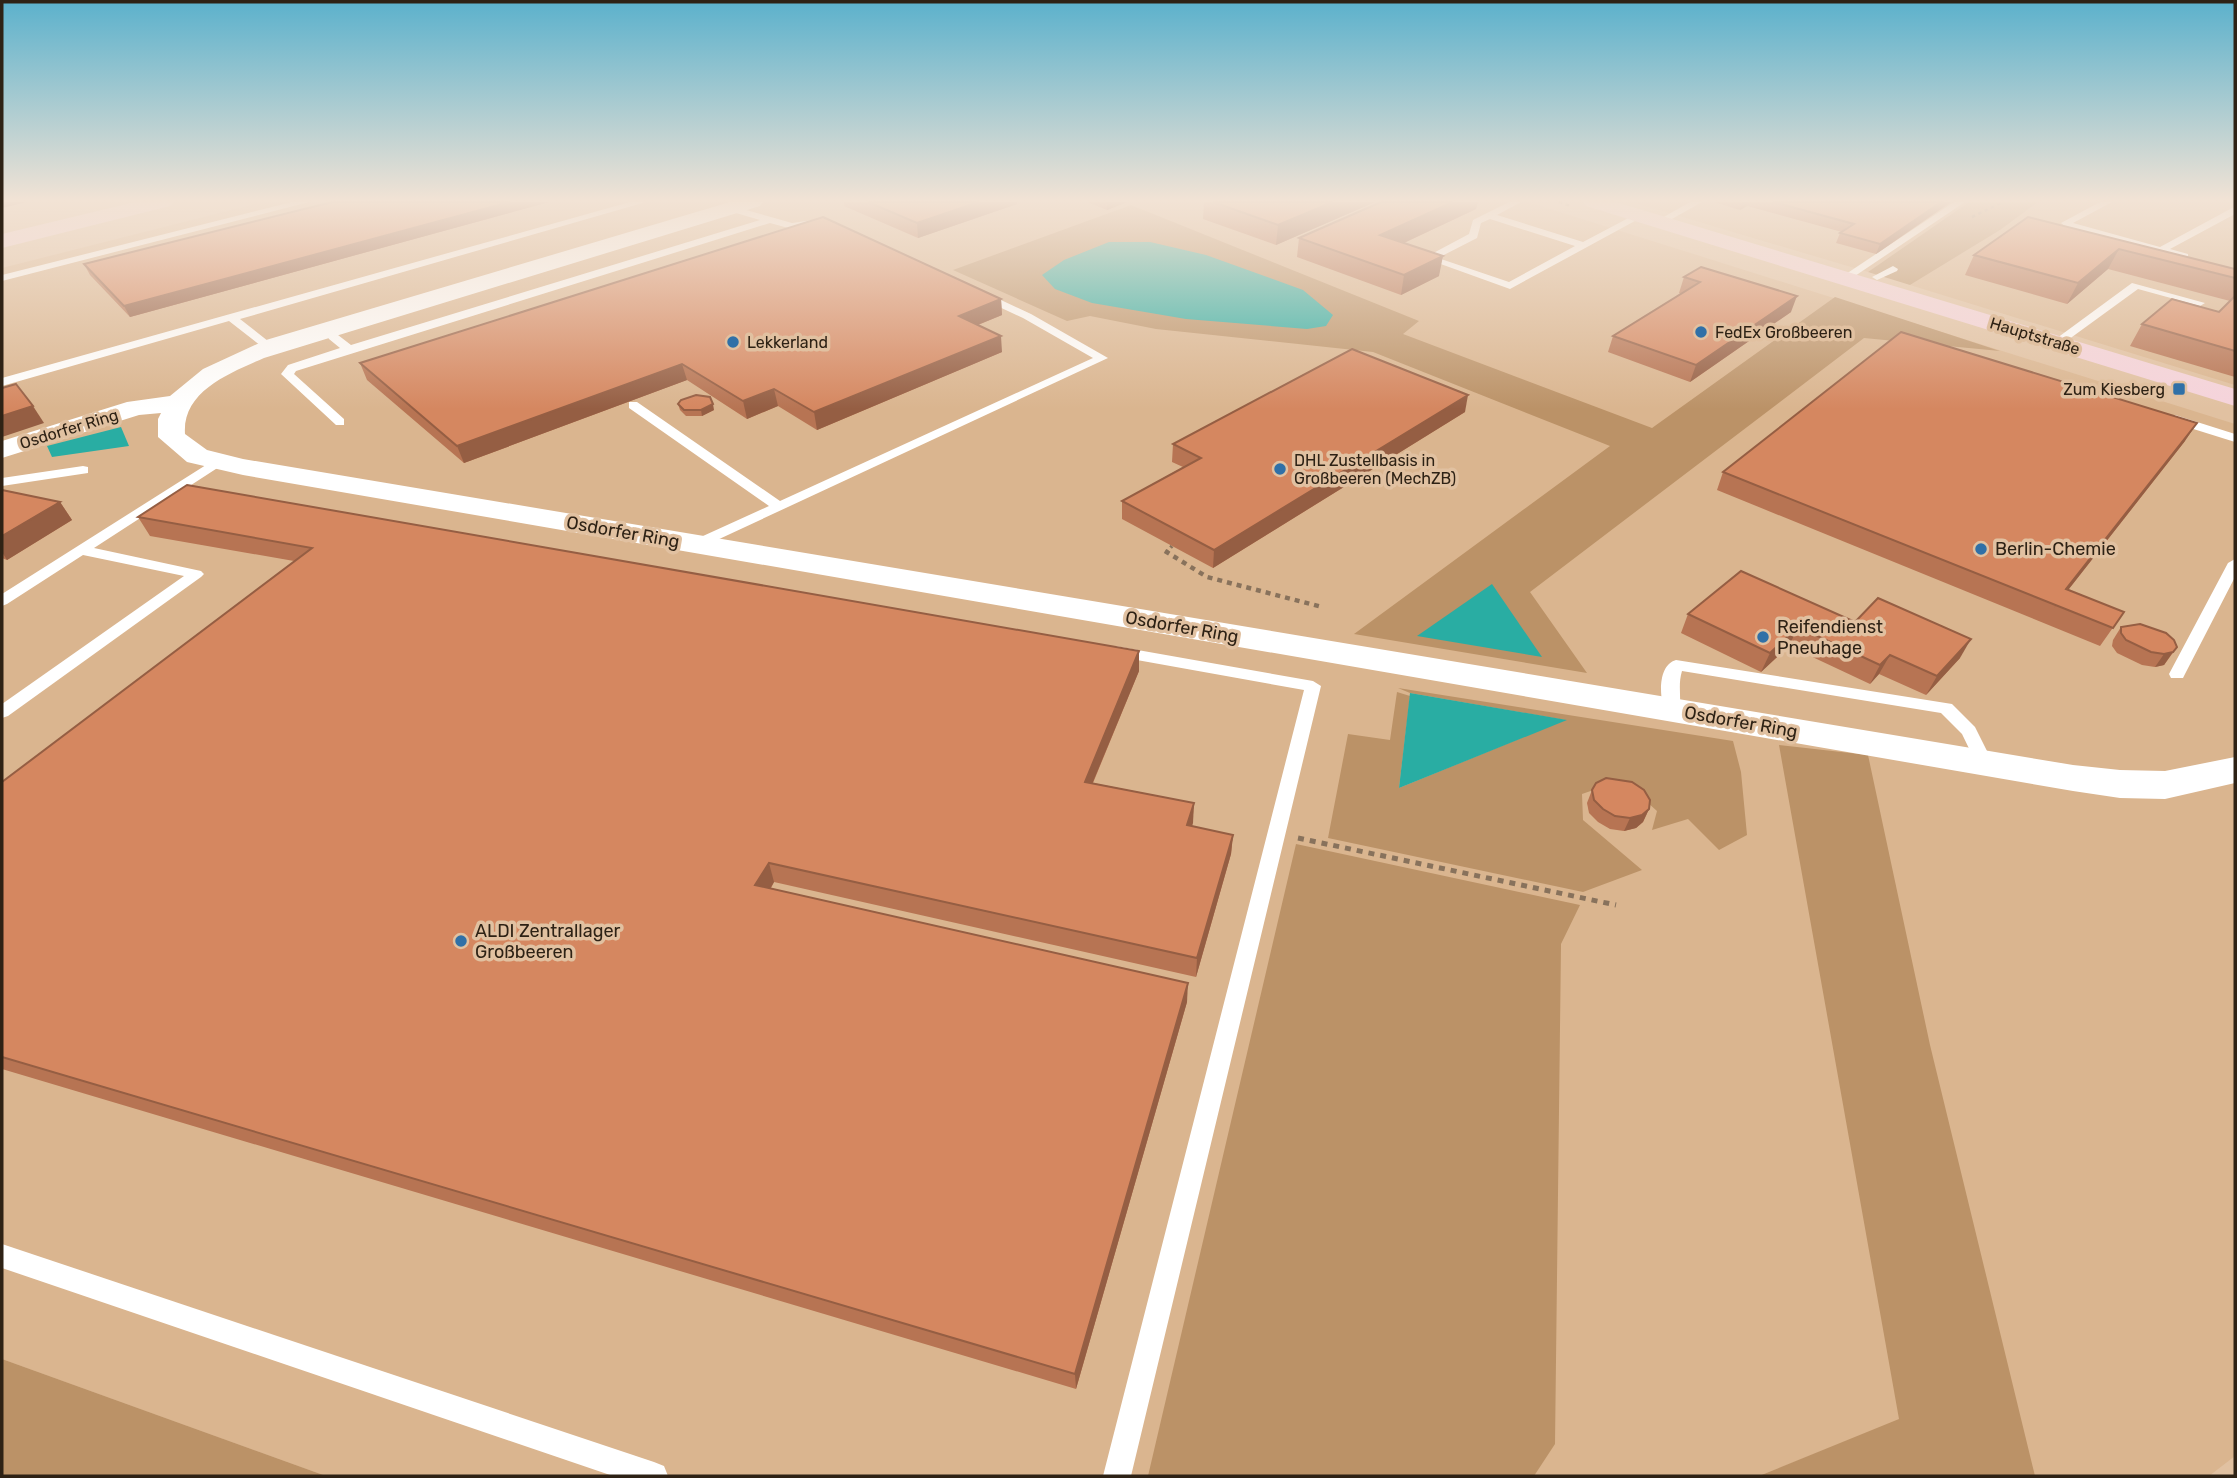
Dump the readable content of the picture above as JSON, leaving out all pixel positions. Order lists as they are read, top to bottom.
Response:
{
  "streets": {
    "street": ["Hauptstraße", "Osdorfer Ring"]
  },
  "places": {
    "other": [
      "FedEx Großbeeren",
      "Lekkerland",
      "DHL Zustellbasis in Großbeeren (MechZB)",
      "Berlin-Chemie",
      "Reifendienst Pneuhage",
      "ALDI Zentrallager Großbeeren"
    ],
    "transit": ["Zum Kiesberg"]
  }
}
